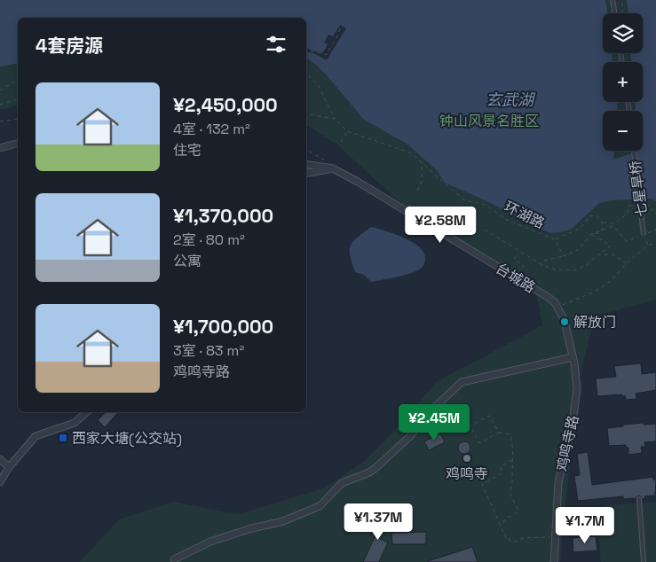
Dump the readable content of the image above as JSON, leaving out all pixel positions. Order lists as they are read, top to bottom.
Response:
{
  "streets": {
    "street": ["台城路", "鸡鸣寺路"],
    "lane": ["七星旱桥"],
    "path": ["环湖路"]
  },
  "crossings": [
    ["台城路", "鸡鸣寺路"]
  ],
  "water": ["玄武湖"],
  "parks": ["钟山风景名胜区"],
  "places": {
    "other": ["解放门", "鸡鸣寺"],
    "transit": ["西家大塘(公交站)"]
  },
  "page": {
    "map_buttons": ["+", "−"],
    "heading": "4套房源",
    "list": [
      {
        "name": "¥2,450,000",
        "note": "4室 · 132 m² · 住宅"
      },
      {
        "name": "¥1,370,000",
        "note": "2室 · 80 m² · 公寓"
      },
      {
        "name": "¥1,700,000",
        "note": "3室 · 83 m² · 鸡鸣寺路"
      }
    ],
    "price": [
      "¥2.58M",
      "¥2.45M",
      "¥1.37M",
      "¥1.7M"
    ]
  }
}
